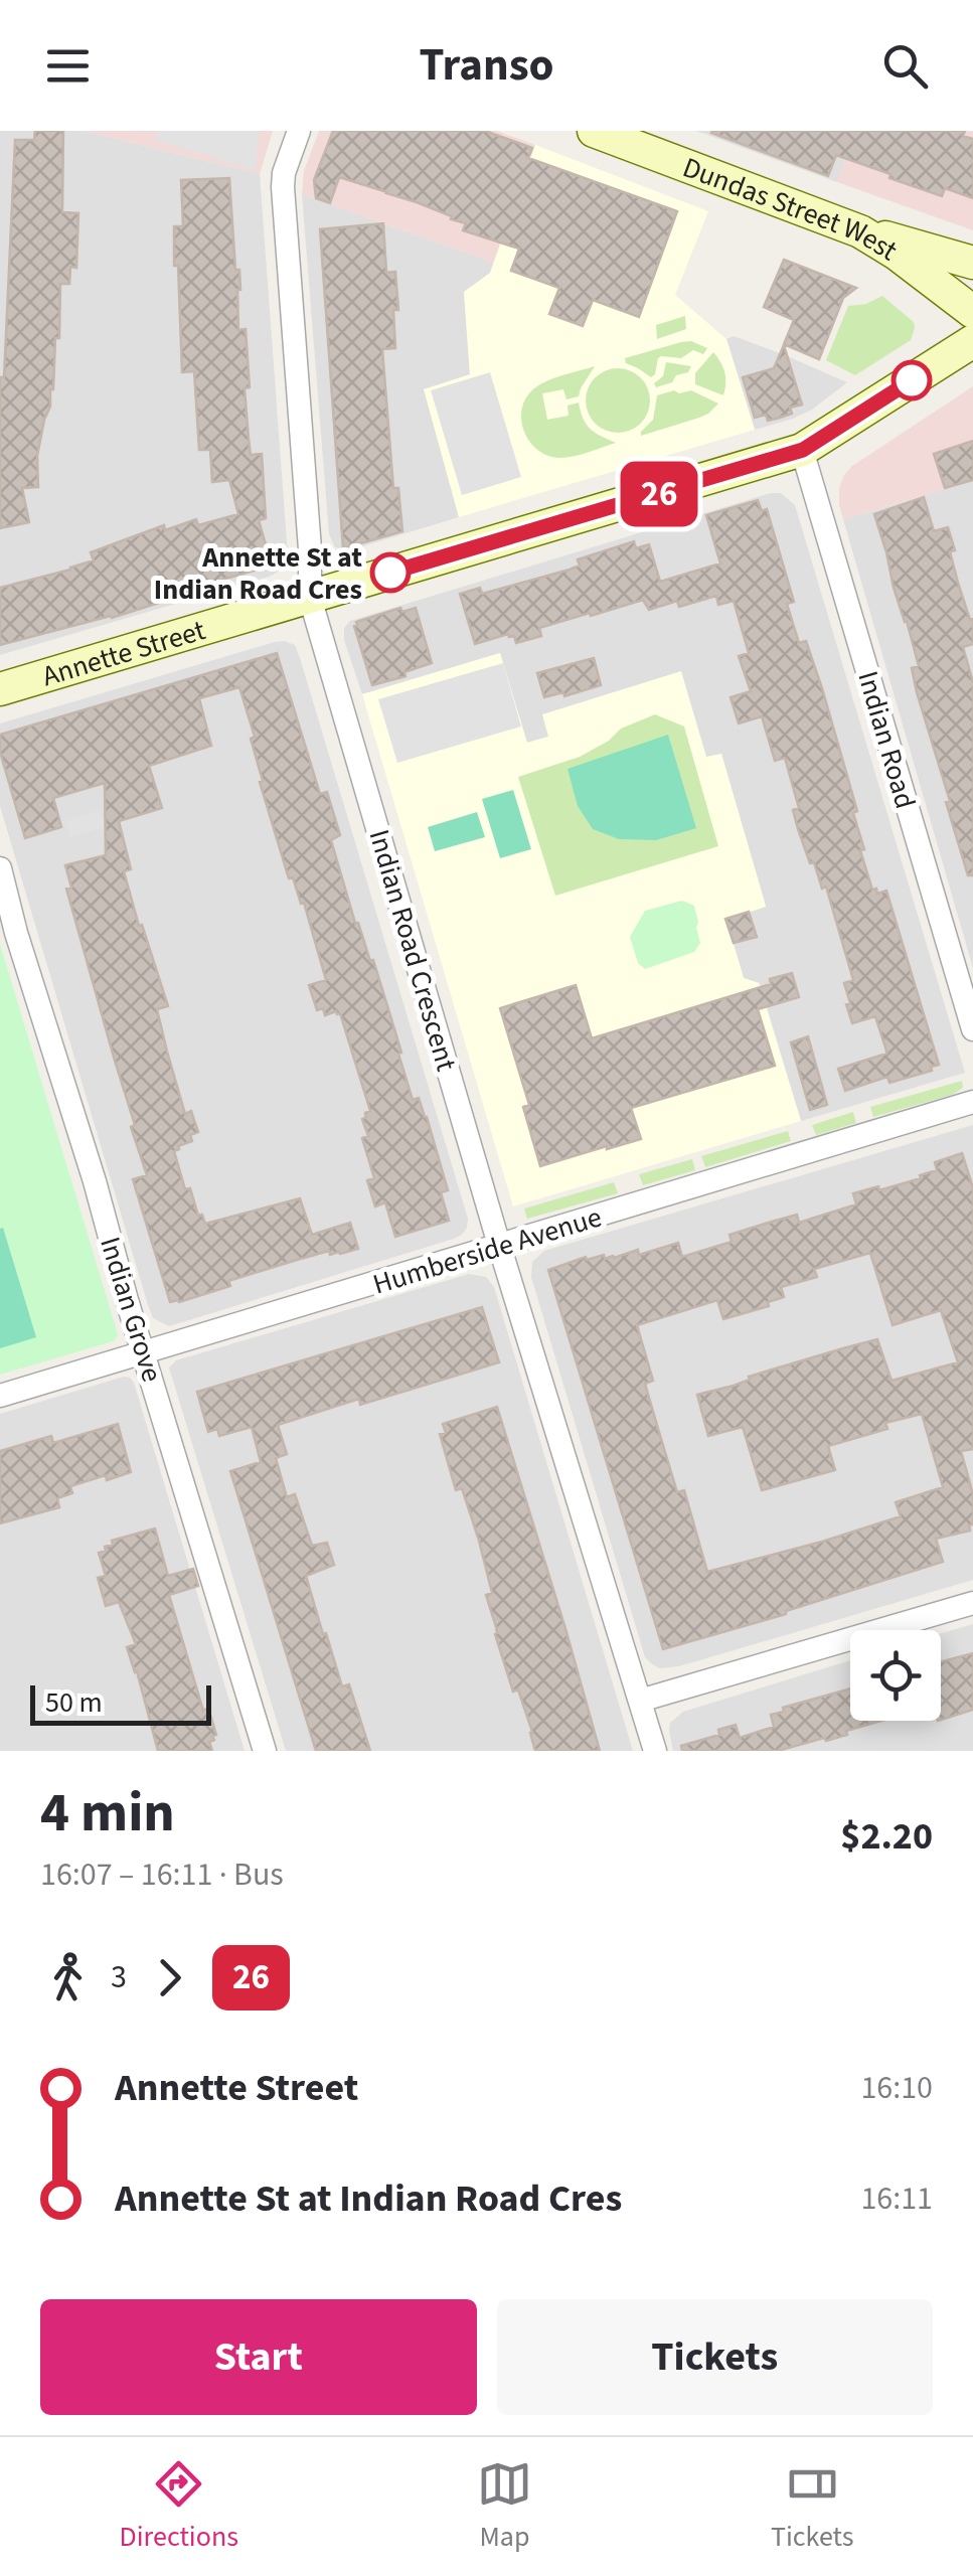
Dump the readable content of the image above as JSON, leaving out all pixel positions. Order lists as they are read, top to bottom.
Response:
{
  "streets": {
    "street": [
      "Dundas Street West",
      "Annette Street",
      "Indian Road",
      "Indian Road Crescent",
      "Humberside Avenue",
      "Indian Grove"
    ]
  },
  "crossings": [
    ["Annette Street", "Indian Road"],
    ["Annette Street", "Indian Road Crescent"],
    ["Indian Road Crescent", "Humberside Avenue"],
    ["Humberside Avenue", "Indian Grove"]
  ],
  "places": ["Annette St at Indian Road Cres"],
  "lines": ["bus line 26"],
  "scale_bar": "50 m",
  "page": {
    "header": "Transo",
    "on_map": "26",
    "scale": "50 m",
    "heading": ["4 min", "16:07 – 16:11 · Bus", "$2.20"],
    "legs": ["3", "26"],
    "list": [
      {
        "name": "Annette Street",
        "value": "16:10"
      },
      {
        "name": "Annette St at Indian Road Cres",
        "value": "16:11"
      }
    ],
    "buttons": ["Start", "Tickets"],
    "tabs": ["Directions", "Map", "Tickets"]
  }
}
